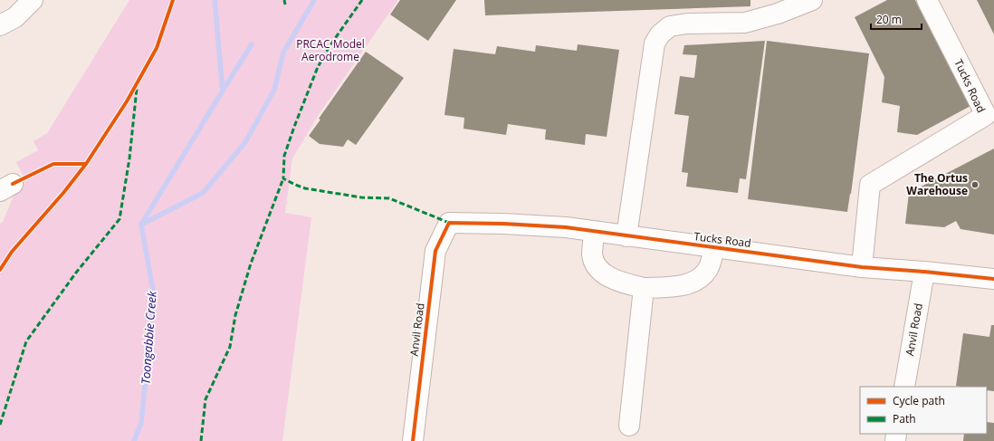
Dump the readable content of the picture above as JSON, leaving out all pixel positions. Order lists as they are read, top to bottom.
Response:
{
  "streets": {
    "street": ["Tucks Road", "Anvil Road"]
  },
  "crossings": [
    ["Tucks Road", "Anvil Road"]
  ],
  "water": ["Toongabbie Creek"],
  "parks": ["PRCAC Model Aerodrome"],
  "places": ["The Ortus Warehouse"],
  "legend": ["Cycle path", "Path"],
  "scale_bar": "20 m"
}
